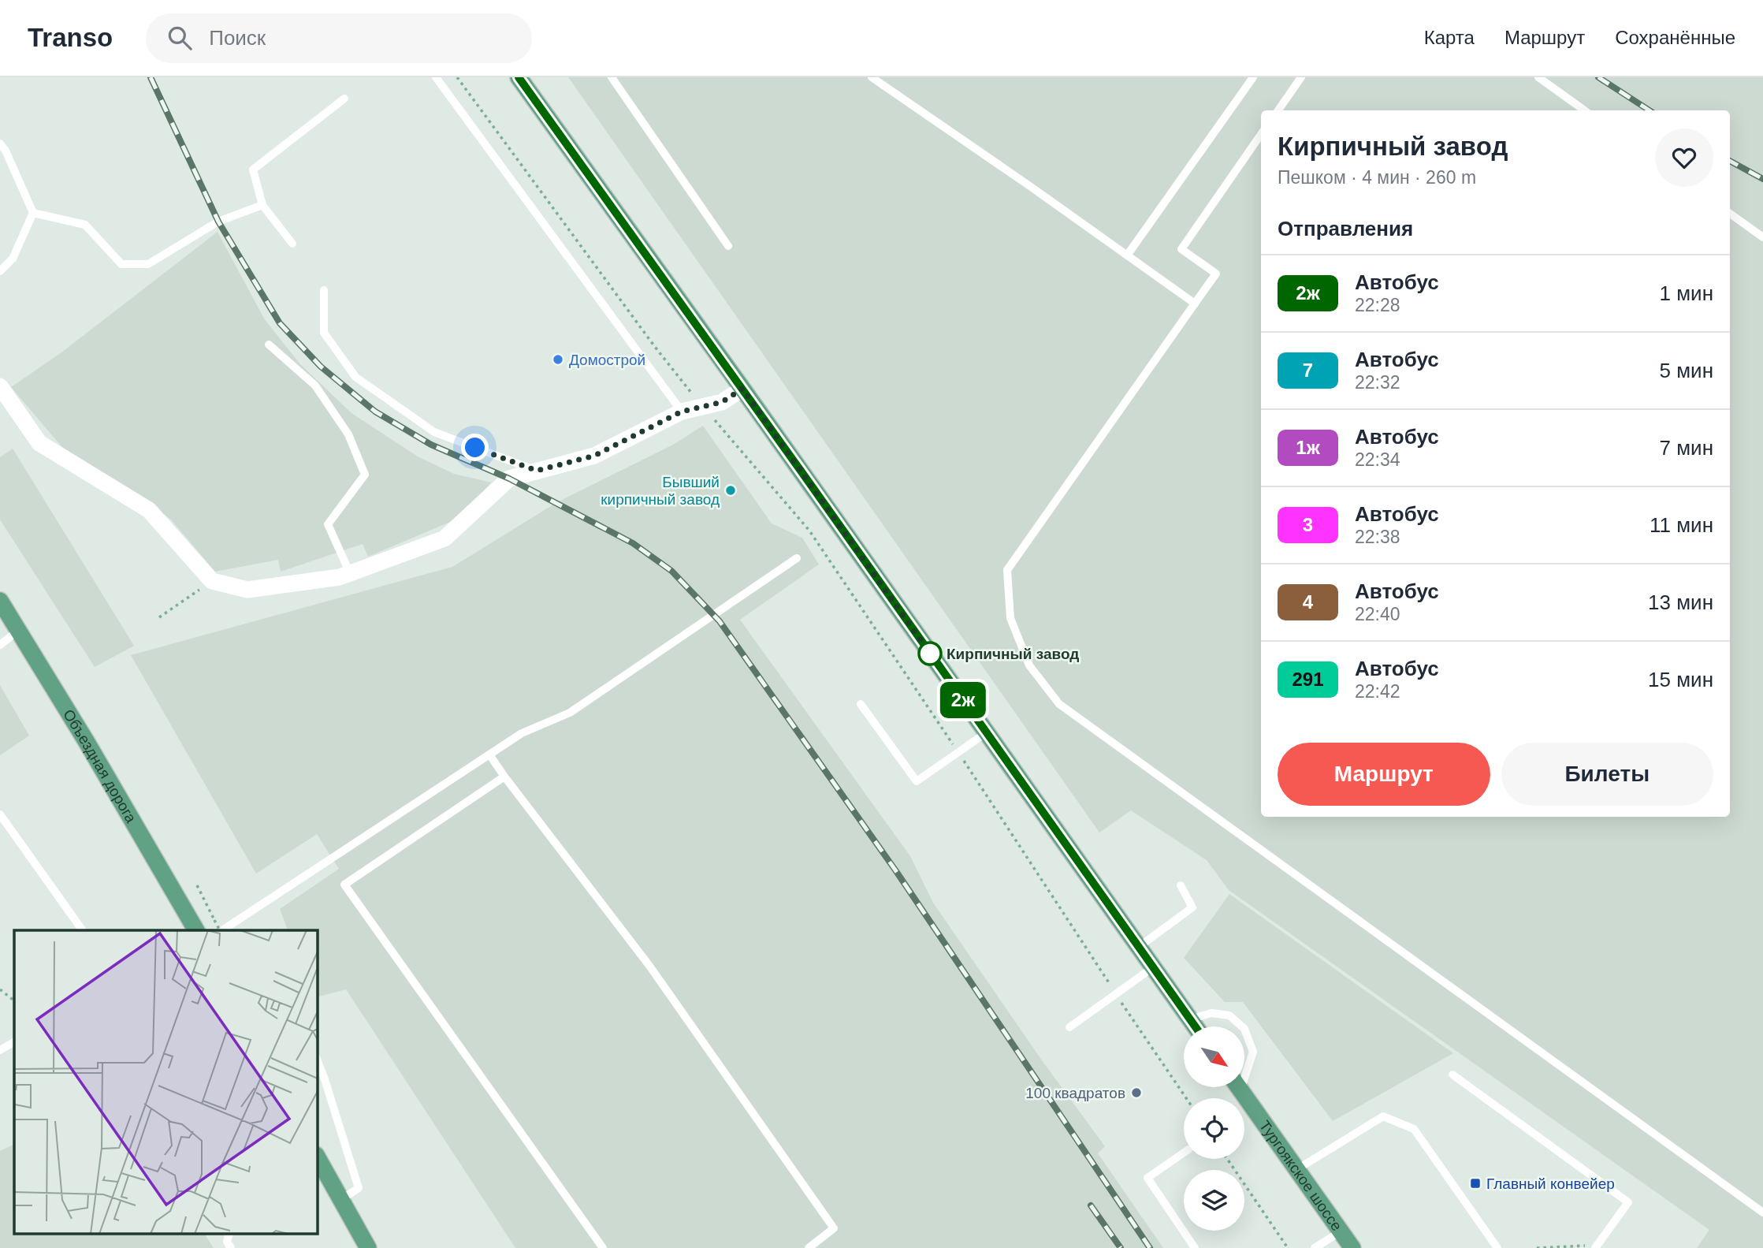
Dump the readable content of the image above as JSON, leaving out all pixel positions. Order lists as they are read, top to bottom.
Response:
{
  "streets": {
    "main road": ["Объездная дорога", "Тургоякское шоссе"]
  },
  "places": {
    "other": [
      "Домострой",
      "Бывший кирпичный завод",
      "Кирпичный завод",
      "100 квадратов"
    ],
    "transit": ["Главный конвейер"]
  },
  "lines": ["bus line 2ж"],
  "north": "bottom right",
  "page": {
    "header": "Transo",
    "search": "Поиск",
    "nav": ["Карта", "Маршрут", "Сохранённые"],
    "on_map": "2ж",
    "heading": [
      ["Кирпичный завод", "Пешком · 4 мин · 260 m"],
      "Отправления"
    ],
    "list": [
      {
        "mark": "2ж",
        "name": "Автобус",
        "note": "22:28",
        "value": "1 мин"
      },
      {
        "mark": "7",
        "name": "Автобус",
        "note": "22:32",
        "value": "5 мин"
      },
      {
        "mark": "1ж",
        "name": "Автобус",
        "note": "22:34",
        "value": "7 мин"
      },
      {
        "mark": "3",
        "name": "Автобус",
        "note": "22:38",
        "value": "11 мин"
      },
      {
        "mark": "4",
        "name": "Автобус",
        "note": "22:40",
        "value": "13 мин"
      },
      {
        "mark": "291",
        "name": "Автобус",
        "note": "22:42",
        "value": "15 мин"
      }
    ],
    "buttons": ["Маршрут", "Билеты"]
  }
}
